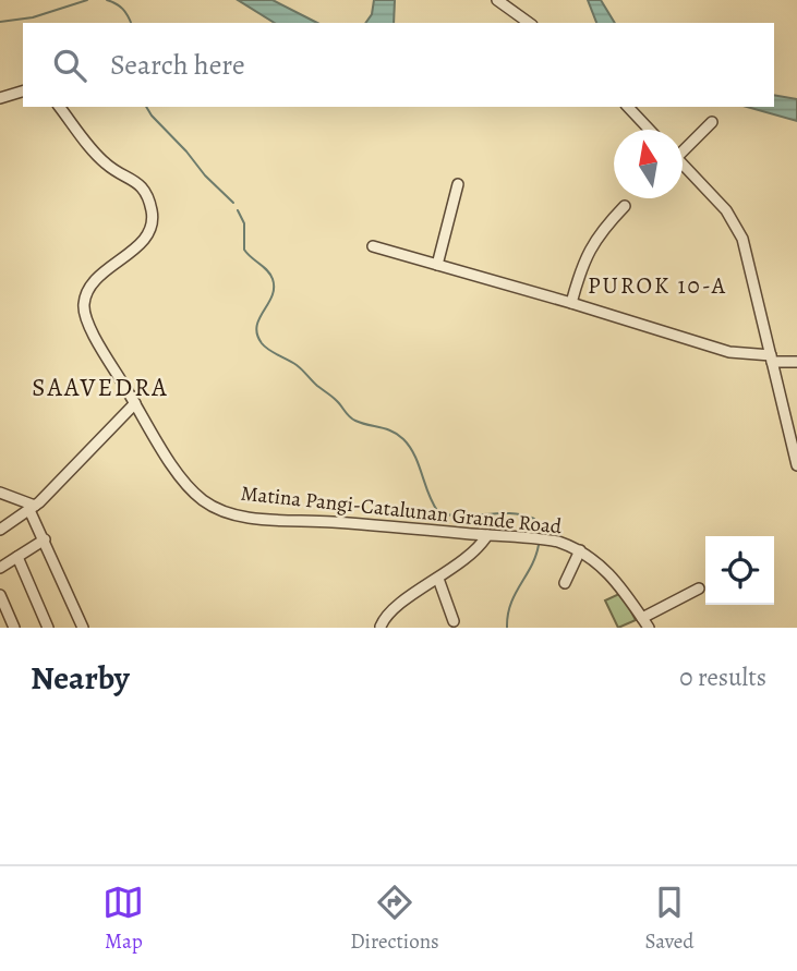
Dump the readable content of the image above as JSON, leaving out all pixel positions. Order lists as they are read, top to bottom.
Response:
{
  "streets": {
    "street": ["Matina Pangi-Catalunan Grande Road"]
  },
  "districts": ["PUROK 10-A", "SAAVEDRA"],
  "north": "top",
  "page": {
    "search": "Search here",
    "heading": ["Nearby", "0 results"],
    "nav": ["Map", "Directions", "Saved"]
  }
}
